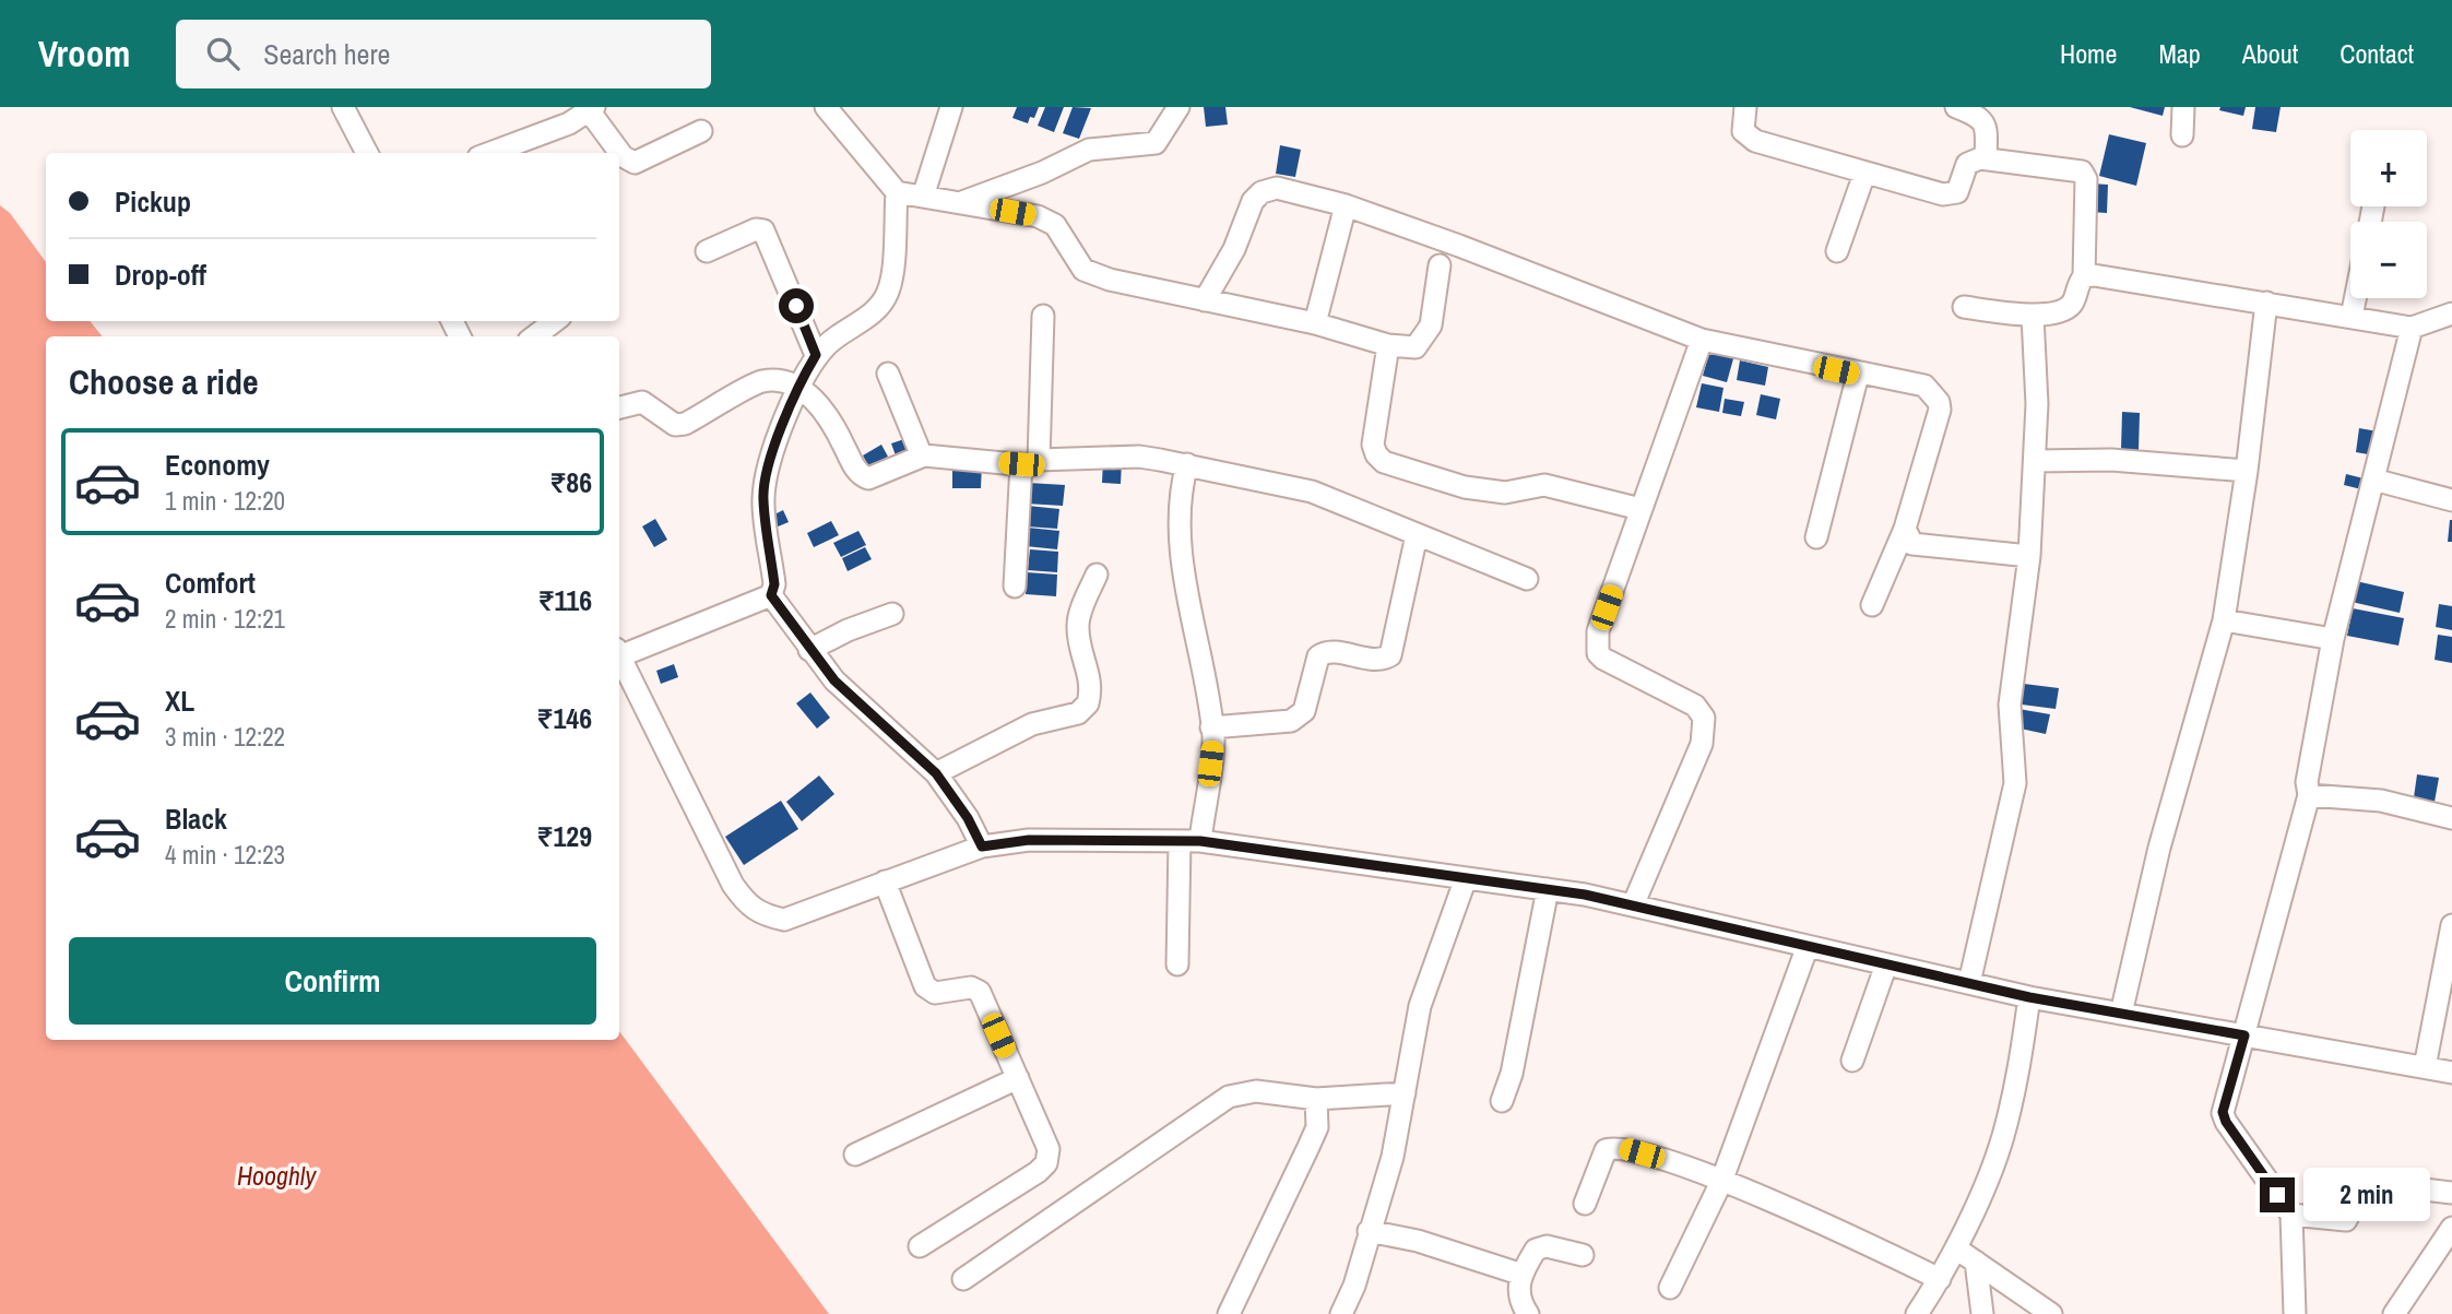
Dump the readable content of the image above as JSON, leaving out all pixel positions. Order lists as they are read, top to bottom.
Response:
{
  "water": ["Hooghly"],
  "page": {
    "header": "Vroom",
    "search": "Search here",
    "nav": [
      "Home",
      "Map",
      "About",
      "Contact"
    ],
    "map_buttons": ["+", "−"],
    "banner": ["Pickup", "Drop-off"],
    "heading": "Choose a ride",
    "list": [
      {
        "name": "Economy",
        "note": "1 min · 12:20",
        "value": "₹86"
      },
      {
        "name": "Comfort",
        "note": "2 min · 12:21",
        "value": "₹116"
      },
      {
        "name": "XL",
        "note": "3 min · 12:22",
        "value": "₹146"
      },
      {
        "name": "Black",
        "note": "4 min · 12:23",
        "value": "₹129"
      }
    ],
    "buttons": "Confirm",
    "bubble": "2 min"
  }
}
